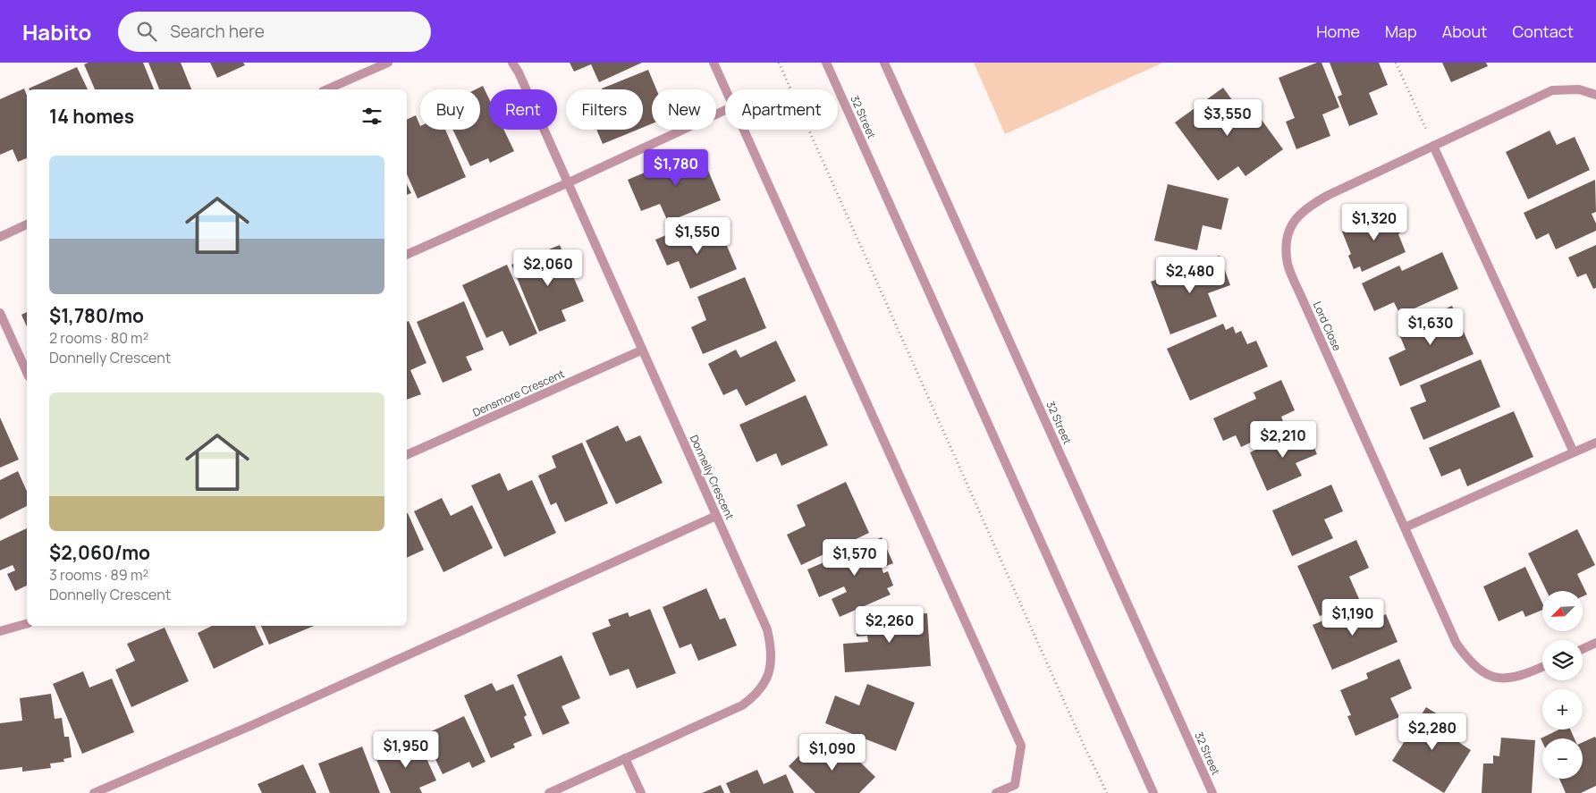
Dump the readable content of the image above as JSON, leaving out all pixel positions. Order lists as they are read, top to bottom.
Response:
{
  "streets": {
    "street": [
      "32 Street",
      "Lord Close",
      "Densmore Crescent",
      "Donnelly Crescent"
    ]
  },
  "crossings": [
    ["Densmore Crescent", "Donnelly Crescent"]
  ],
  "north": "bottom left",
  "page": {
    "header": "Habito",
    "search": "Search here",
    "nav": [
      "Home",
      "Map",
      "About",
      "Contact"
    ],
    "chip": [
      "Buy",
      "Rent",
      "Filters",
      "New",
      "Apartment"
    ],
    "heading": "14 homes",
    "price": [
      "$3,550",
      "$1,780",
      "$1,320",
      "$1,550",
      "$2,060",
      "$2,480",
      "$1,630",
      "$2,210",
      "$1,570",
      "$1,190",
      "$2,260",
      "$2,280",
      "$1,950",
      "$1,090"
    ],
    "list": [
      {
        "name": "$1,780/mo",
        "note": "2 rooms · 80 m² · Donnelly Crescent"
      },
      {
        "name": "$2,060/mo",
        "note": "3 rooms · 89 m² · Donnelly Crescent"
      }
    ],
    "map_buttons": ["+", "−"]
  }
}
